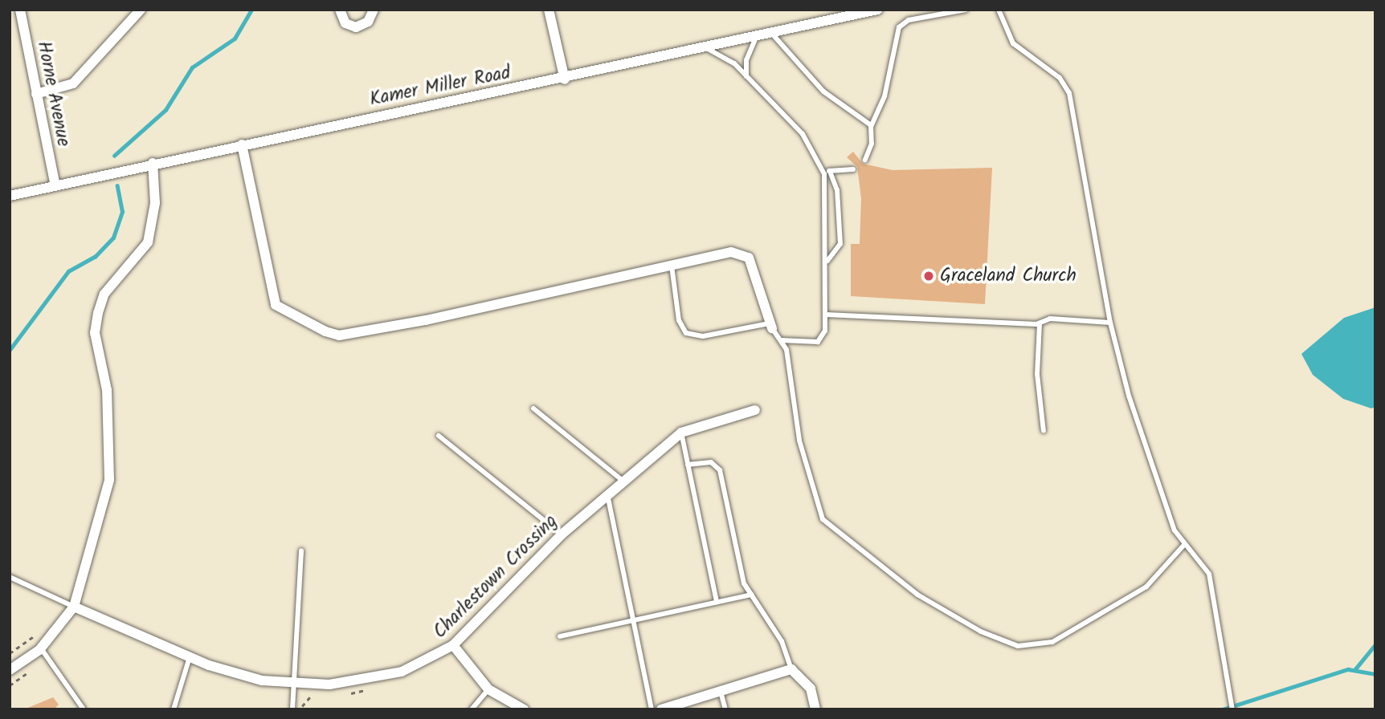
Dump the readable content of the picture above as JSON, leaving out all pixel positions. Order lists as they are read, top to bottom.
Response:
{
  "streets": {
    "street": ["Kamer Miller Road", "Horne Avenue", "Charlestown Crossing"]
  },
  "crossings": [
    ["Kamer Miller Road", "Horne Avenue"]
  ],
  "places": ["Graceland Church"]
}
